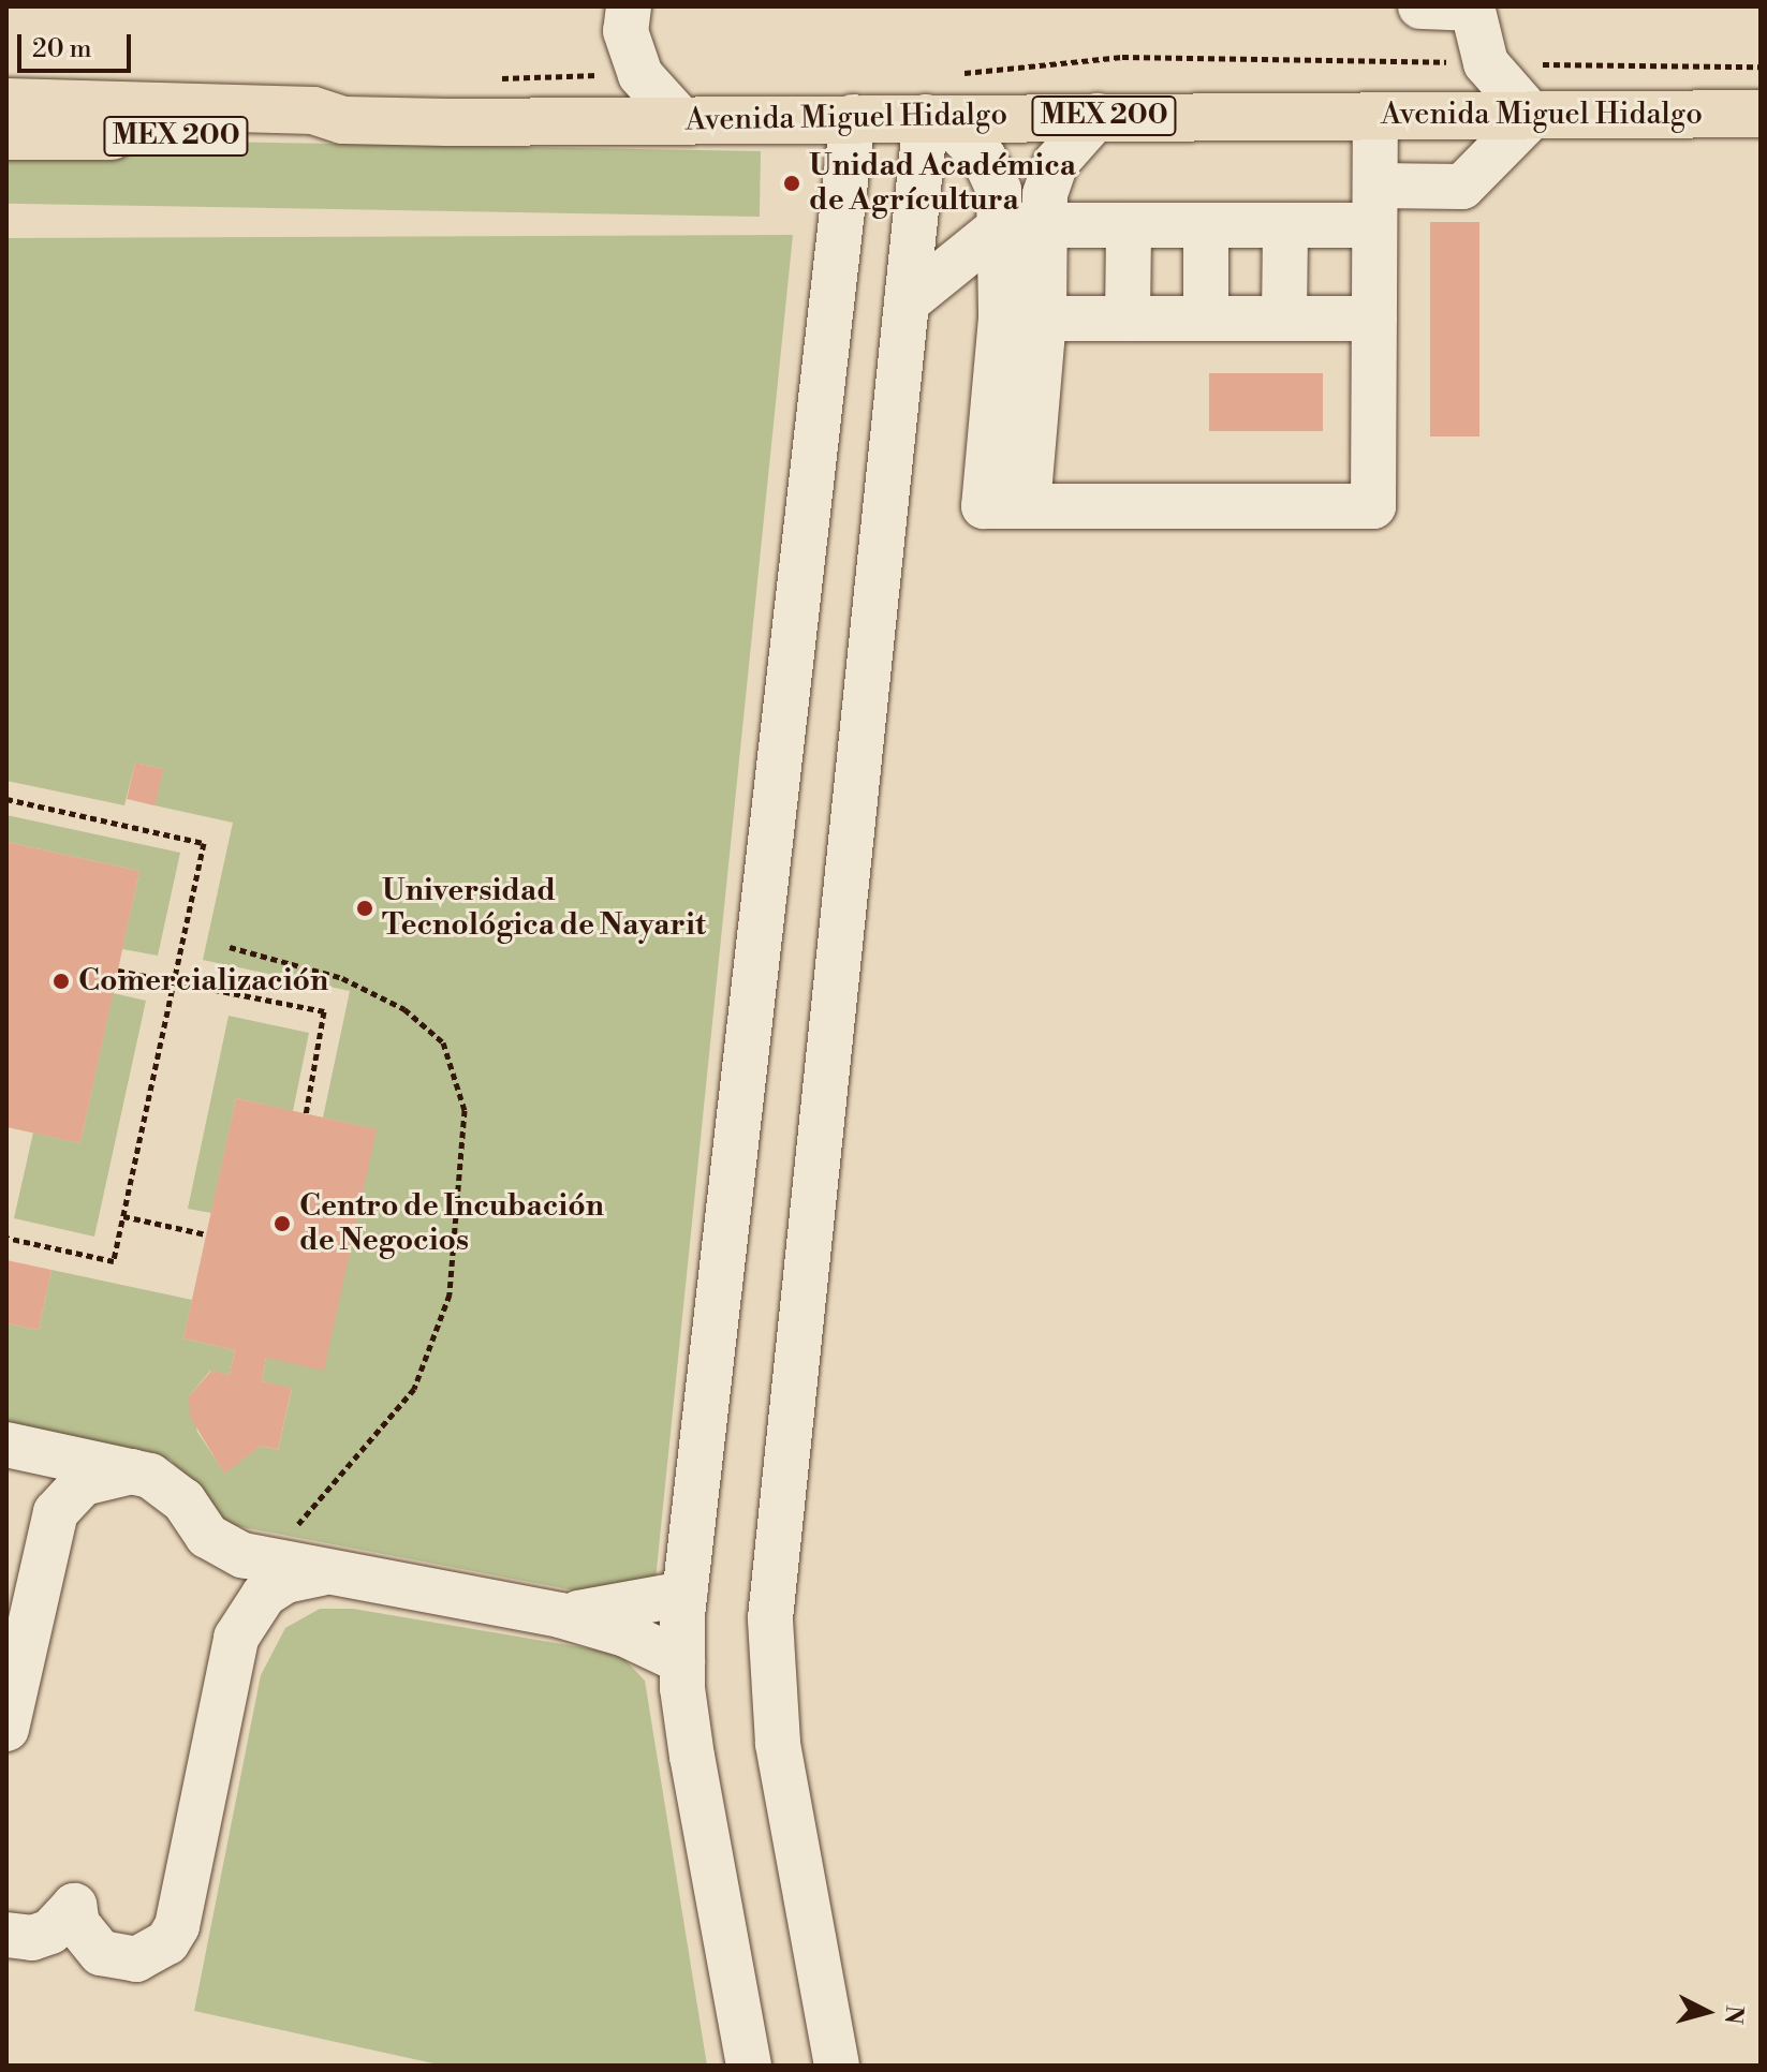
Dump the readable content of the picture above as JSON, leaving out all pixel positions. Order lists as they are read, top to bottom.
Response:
{
  "streets": {
    "highway": ["Avenida Miguel Hidalgo", "MEX 200"]
  },
  "places": [
    "Unidad Académica de Agrícultura",
    "Universidad Tecnológica de Nayarit",
    "Comercialización",
    "Centro de Incubación de Negocios"
  ],
  "scale_bar": "20 m",
  "north": "right"
}
